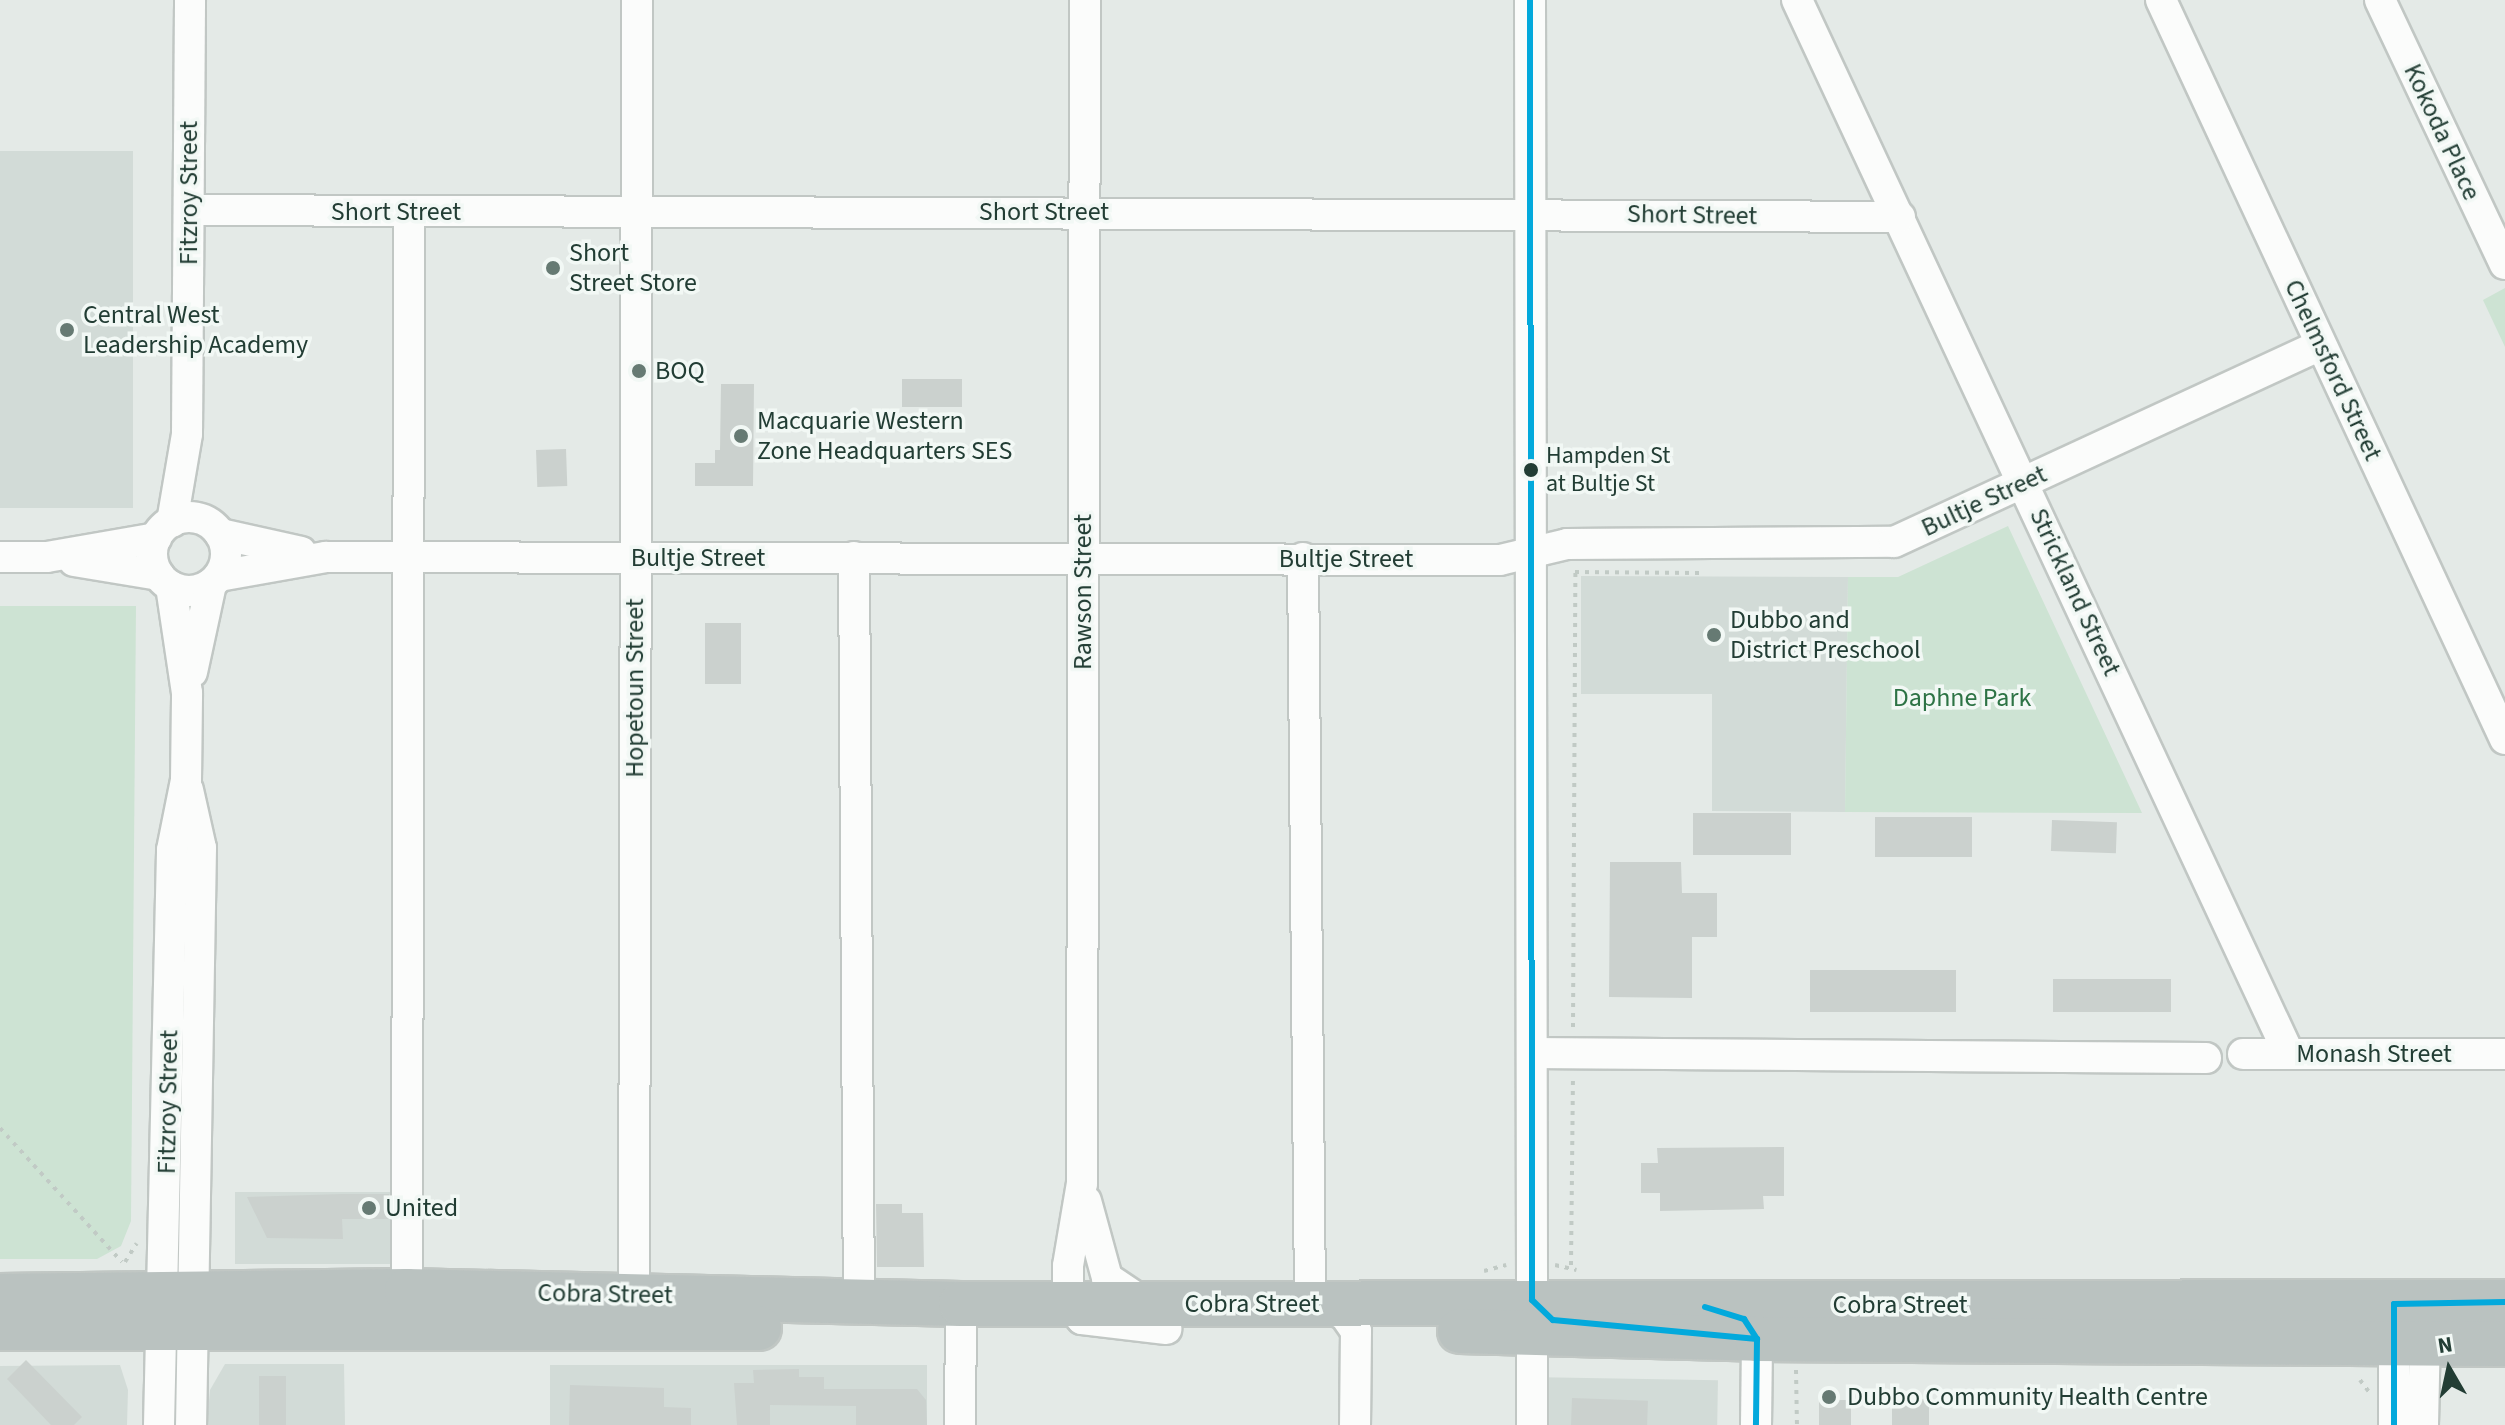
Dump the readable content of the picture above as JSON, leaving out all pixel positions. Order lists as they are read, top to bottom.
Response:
{
  "streets": {
    "highway": ["Cobra Street"],
    "street": [
      "Kokoda Place",
      "Fitzroy Street",
      "Short Street",
      "Chelmsford Street",
      "Bultje Street",
      "Rawson Street",
      "Strickland Street",
      "Hopetoun Street",
      "Monash Street"
    ]
  },
  "crossings": [
    ["Fitzroy Street", "Short Street"],
    ["Fitzroy Street", "Bultje Street"],
    ["Fitzroy Street", "Cobra Street"],
    ["Short Street", "Rawson Street"],
    ["Short Street", "Strickland Street"],
    ["Short Street", "Hopetoun Street"],
    ["Chelmsford Street", "Bultje Street"],
    ["Bultje Street", "Rawson Street"],
    ["Bultje Street", "Strickland Street"],
    ["Bultje Street", "Hopetoun Street"],
    ["Rawson Street", "Cobra Street"],
    ["Strickland Street", "Monash Street"],
    ["Hopetoun Street", "Cobra Street"]
  ],
  "parks": ["Daphne Park"],
  "places": [
    "Short Street Store",
    "Central West Leadership Academy",
    "BOQ",
    "Macquarie Western Zone Headquarters SES",
    "Hampden St at Bultje St",
    "Dubbo and District Preschool",
    "United",
    "Dubbo Community Health Centre"
  ],
  "north": "top"
}
